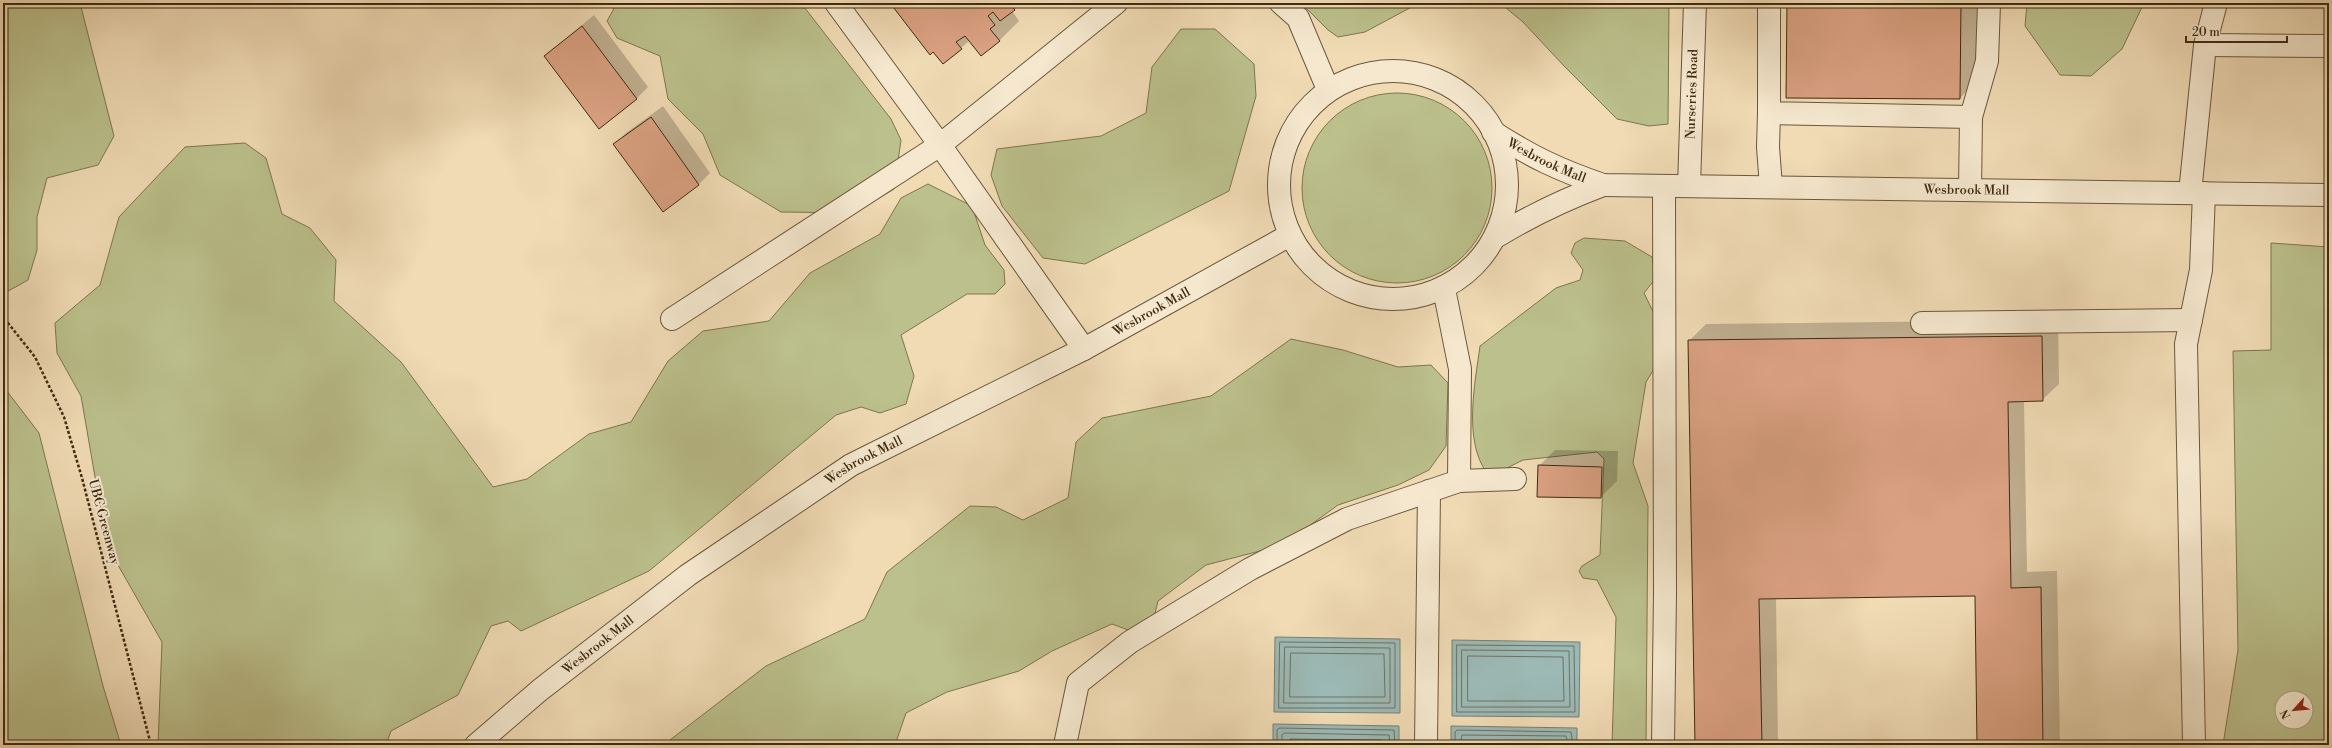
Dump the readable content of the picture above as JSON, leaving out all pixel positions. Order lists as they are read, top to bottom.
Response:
{
  "streets": {
    "street": ["Nurseries Road", "Wesbrook Mall"],
    "path": ["UBC Greenway"]
  },
  "crossings": [
    ["Nurseries Road", "Wesbrook Mall"]
  ],
  "scale_bar": "20 m",
  "north": "bottom left"
}
